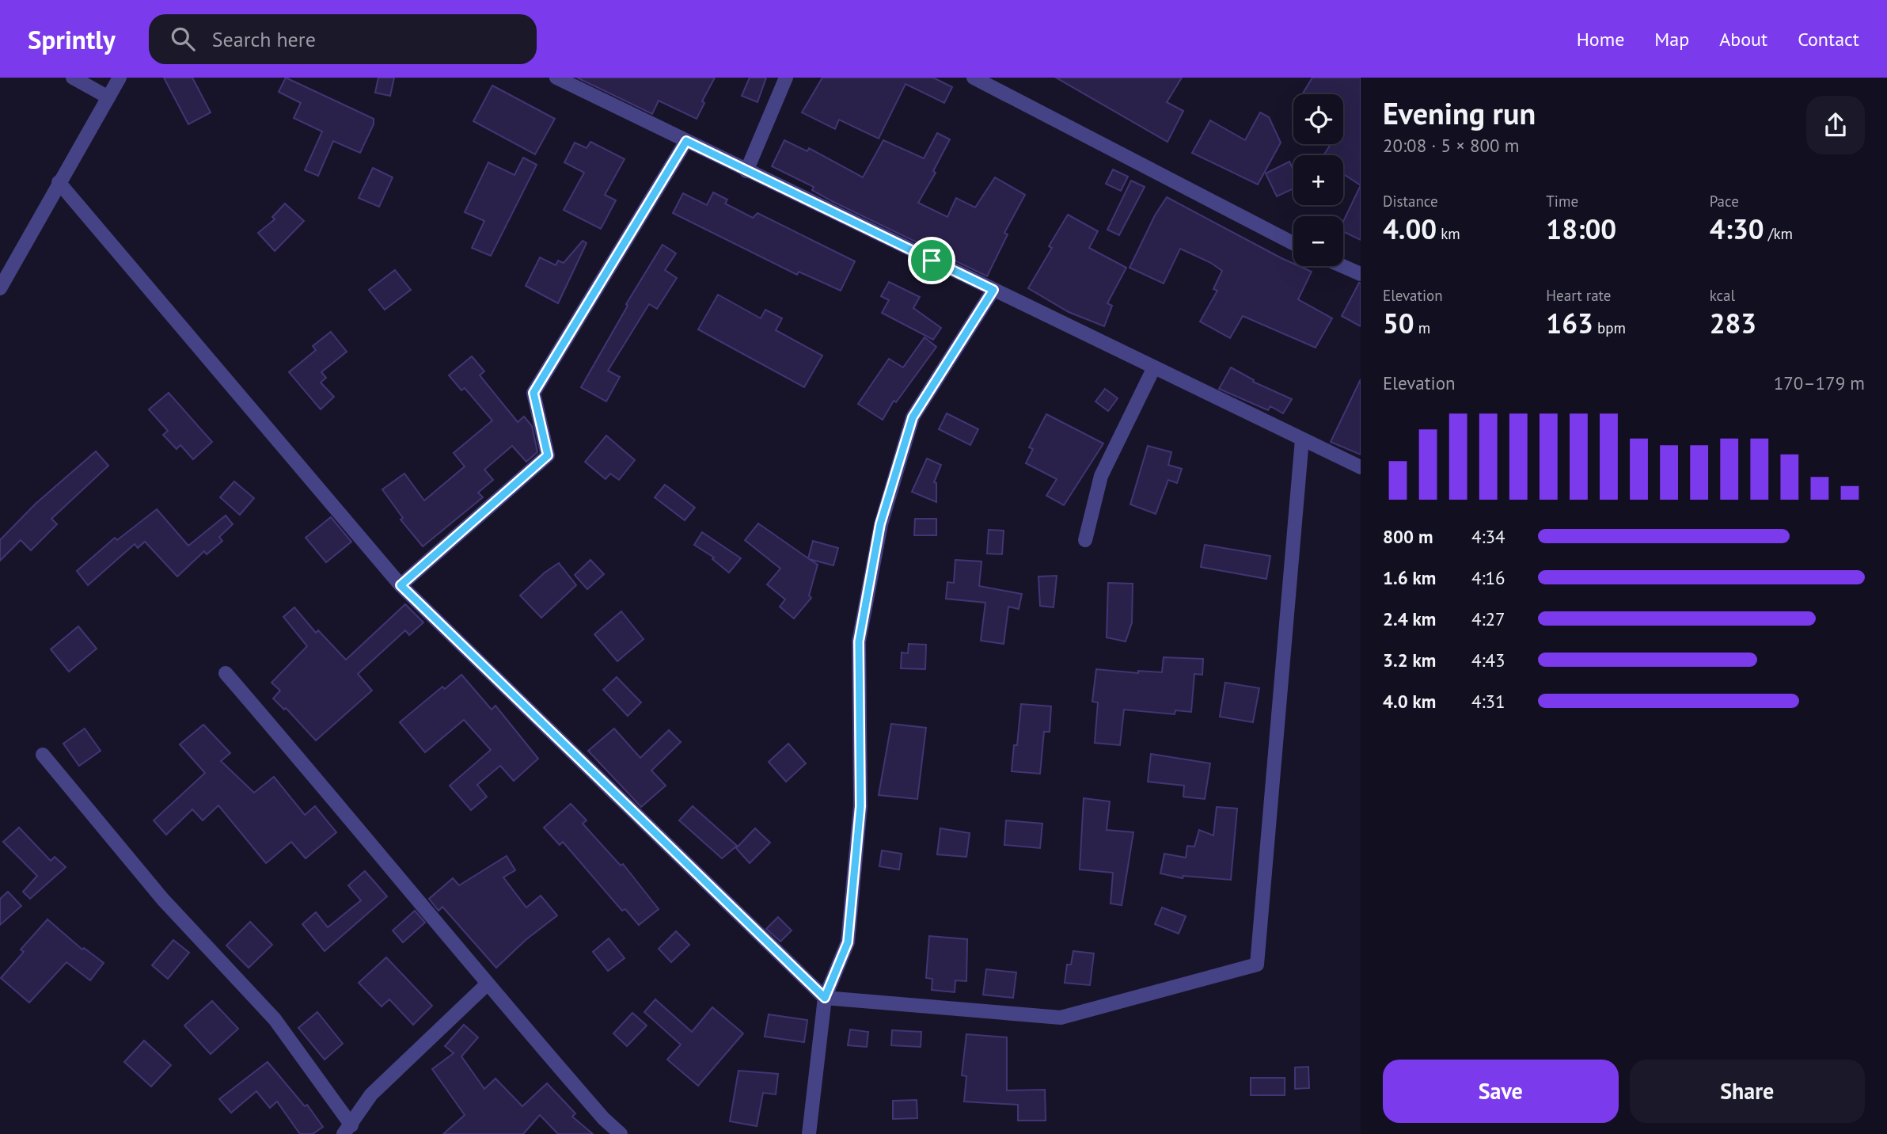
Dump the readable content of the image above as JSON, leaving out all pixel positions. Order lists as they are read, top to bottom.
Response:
{
  "page": {
    "header": "Sprintly",
    "search": "Search here",
    "nav": [
      "Home",
      "Map",
      "About",
      "Contact"
    ],
    "heading": ["Evening run", "20:08 · 5 × 800 m"],
    "map_buttons": ["+", "−"],
    "stats": [
      ["Distance", "4.00 km"],
      ["Time", "18:00"],
      ["Pace", "4:30 /km"],
      ["Elevation", "50 m"],
      ["Heart rate", "163 bpm"],
      ["kcal", "283"]
    ],
    "chart": ["Elevation", "170–179 m"],
    "list": [
      {
        "name": "800 m",
        "note": "4:34"
      },
      {
        "name": "1.6 km",
        "note": "4:16"
      },
      {
        "name": "2.4 km",
        "note": "4:27"
      },
      {
        "name": "3.2 km",
        "note": "4:43"
      },
      {
        "name": "4.0 km",
        "note": "4:31"
      }
    ],
    "buttons": ["Save", "Share"]
  }
}
